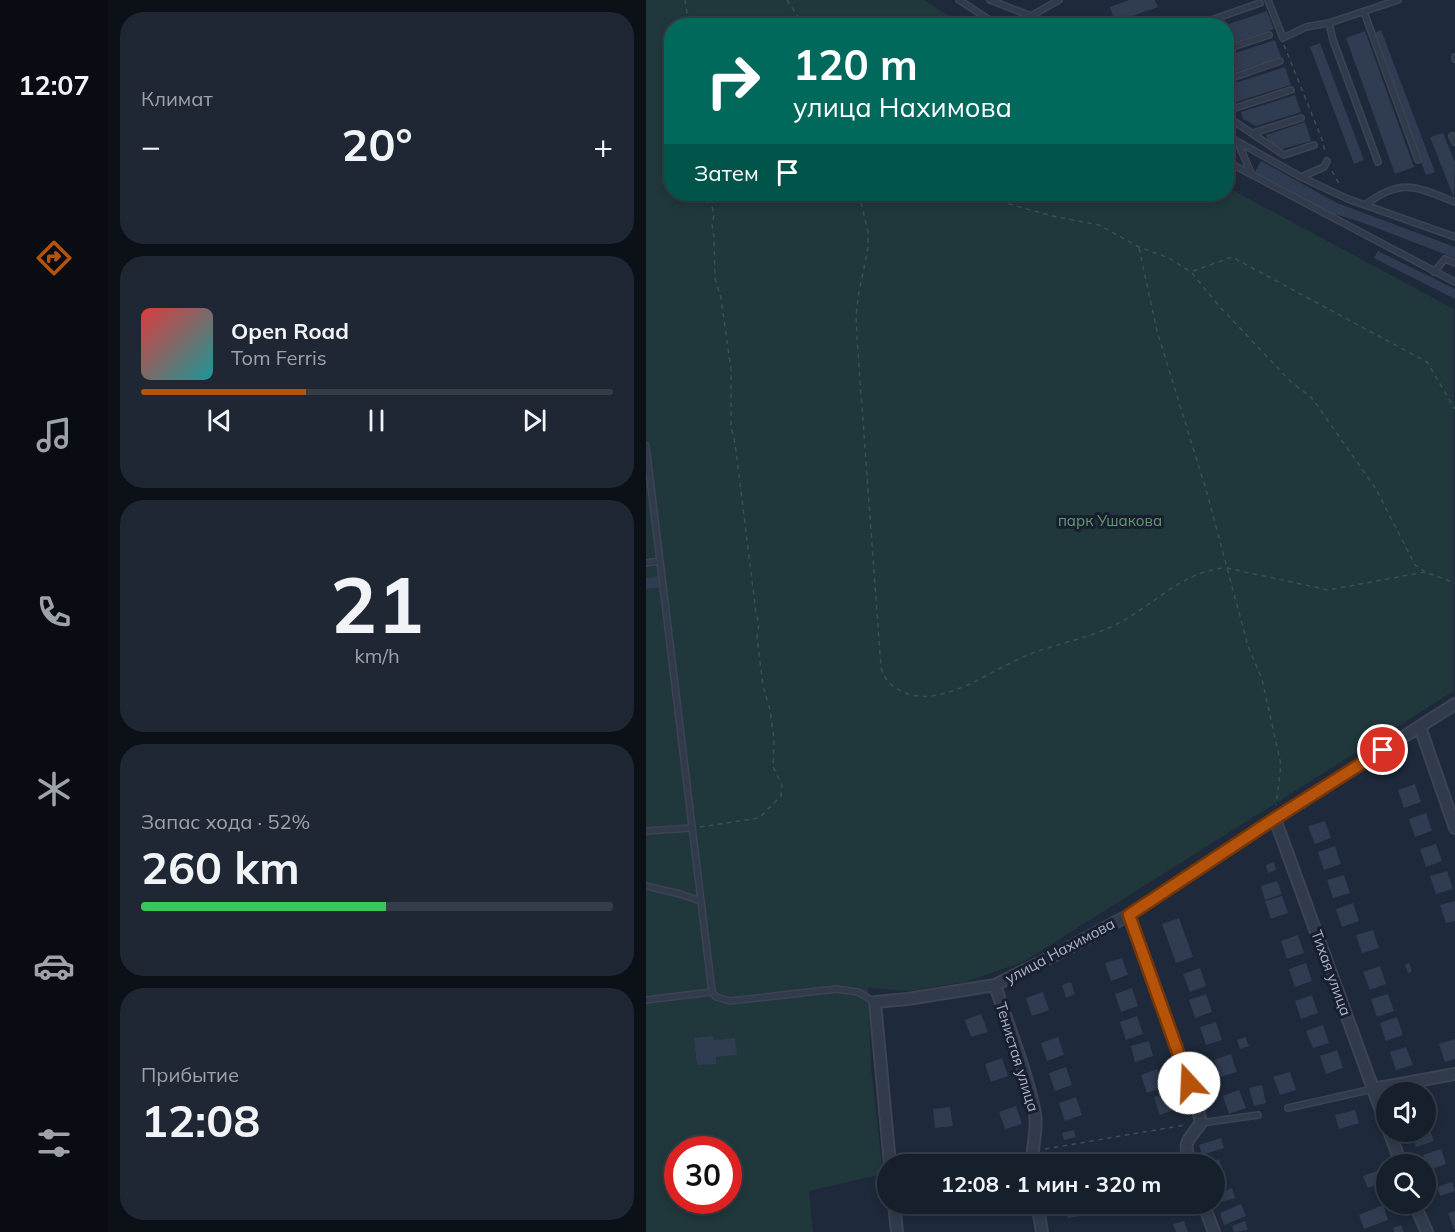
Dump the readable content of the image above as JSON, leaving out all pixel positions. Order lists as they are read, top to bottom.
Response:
{
  "streets": {
    "street": ["улица Нахимова", "Тихая улица", "Тенистая улица"]
  },
  "crossings": [
    ["улица Нахимова", "Тихая улица"],
    ["улица Нахимова", "Тенистая улица"]
  ],
  "parks": ["парк Ушакова"],
  "page": {
    "tabs": "12:07",
    "tile": [
      "Климат",
      ["21", "km/h"],
      ["Запас хода · 52%", "260 km"],
      ["Прибытие", "12:08"]
    ],
    "turn": ["120 m", "улица Нахимова"],
    "heat": ["−", "20°", "+"],
    "then": "Затем",
    "song": ["Open Road", "Tom Ferris"],
    "limit": "30",
    "trip": "12:08 · 1 мин · 320 m"
  }
}
